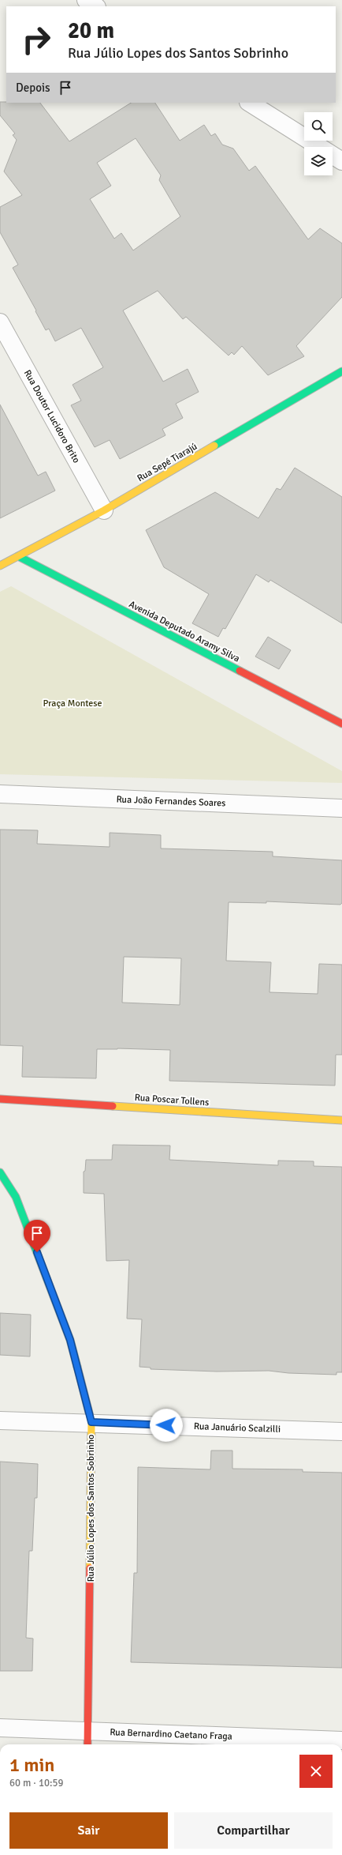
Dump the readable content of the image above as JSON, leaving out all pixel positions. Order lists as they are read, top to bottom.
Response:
{
  "streets": {
    "street": [
      "Rua Doutor Lucidoro Brito",
      "Rua Sepé Tiarajú",
      "Avenida Deputado Aramy Silva",
      "Rua João Fernandes Soares",
      "Rua Poscar Tollens",
      "Rua Januário Scalzilli",
      "Rua Júlio Lopes dos Santos Sobrinho",
      "Rua Bernardino Caetano Fraga"
    ]
  },
  "crossings": [
    ["Rua Doutor Lucidoro Brito", "Rua Sepé Tiarajú"],
    ["Rua Sepé Tiarajú", "Avenida Deputado Aramy Silva"],
    ["Rua Januário Scalzilli", "Rua Júlio Lopes dos Santos Sobrinho"],
    ["Rua Júlio Lopes dos Santos Sobrinho", "Rua Bernardino Caetano Fraga"]
  ],
  "parks": ["Praça Montese"],
  "page": {
    "turn": ["20 m", "Rua Júlio Lopes dos Santos Sobrinho"],
    "then": "Depois",
    "heading": ["1 min", "60 m · 10:59"],
    "buttons": ["Sair", "Compartilhar"]
  }
}
